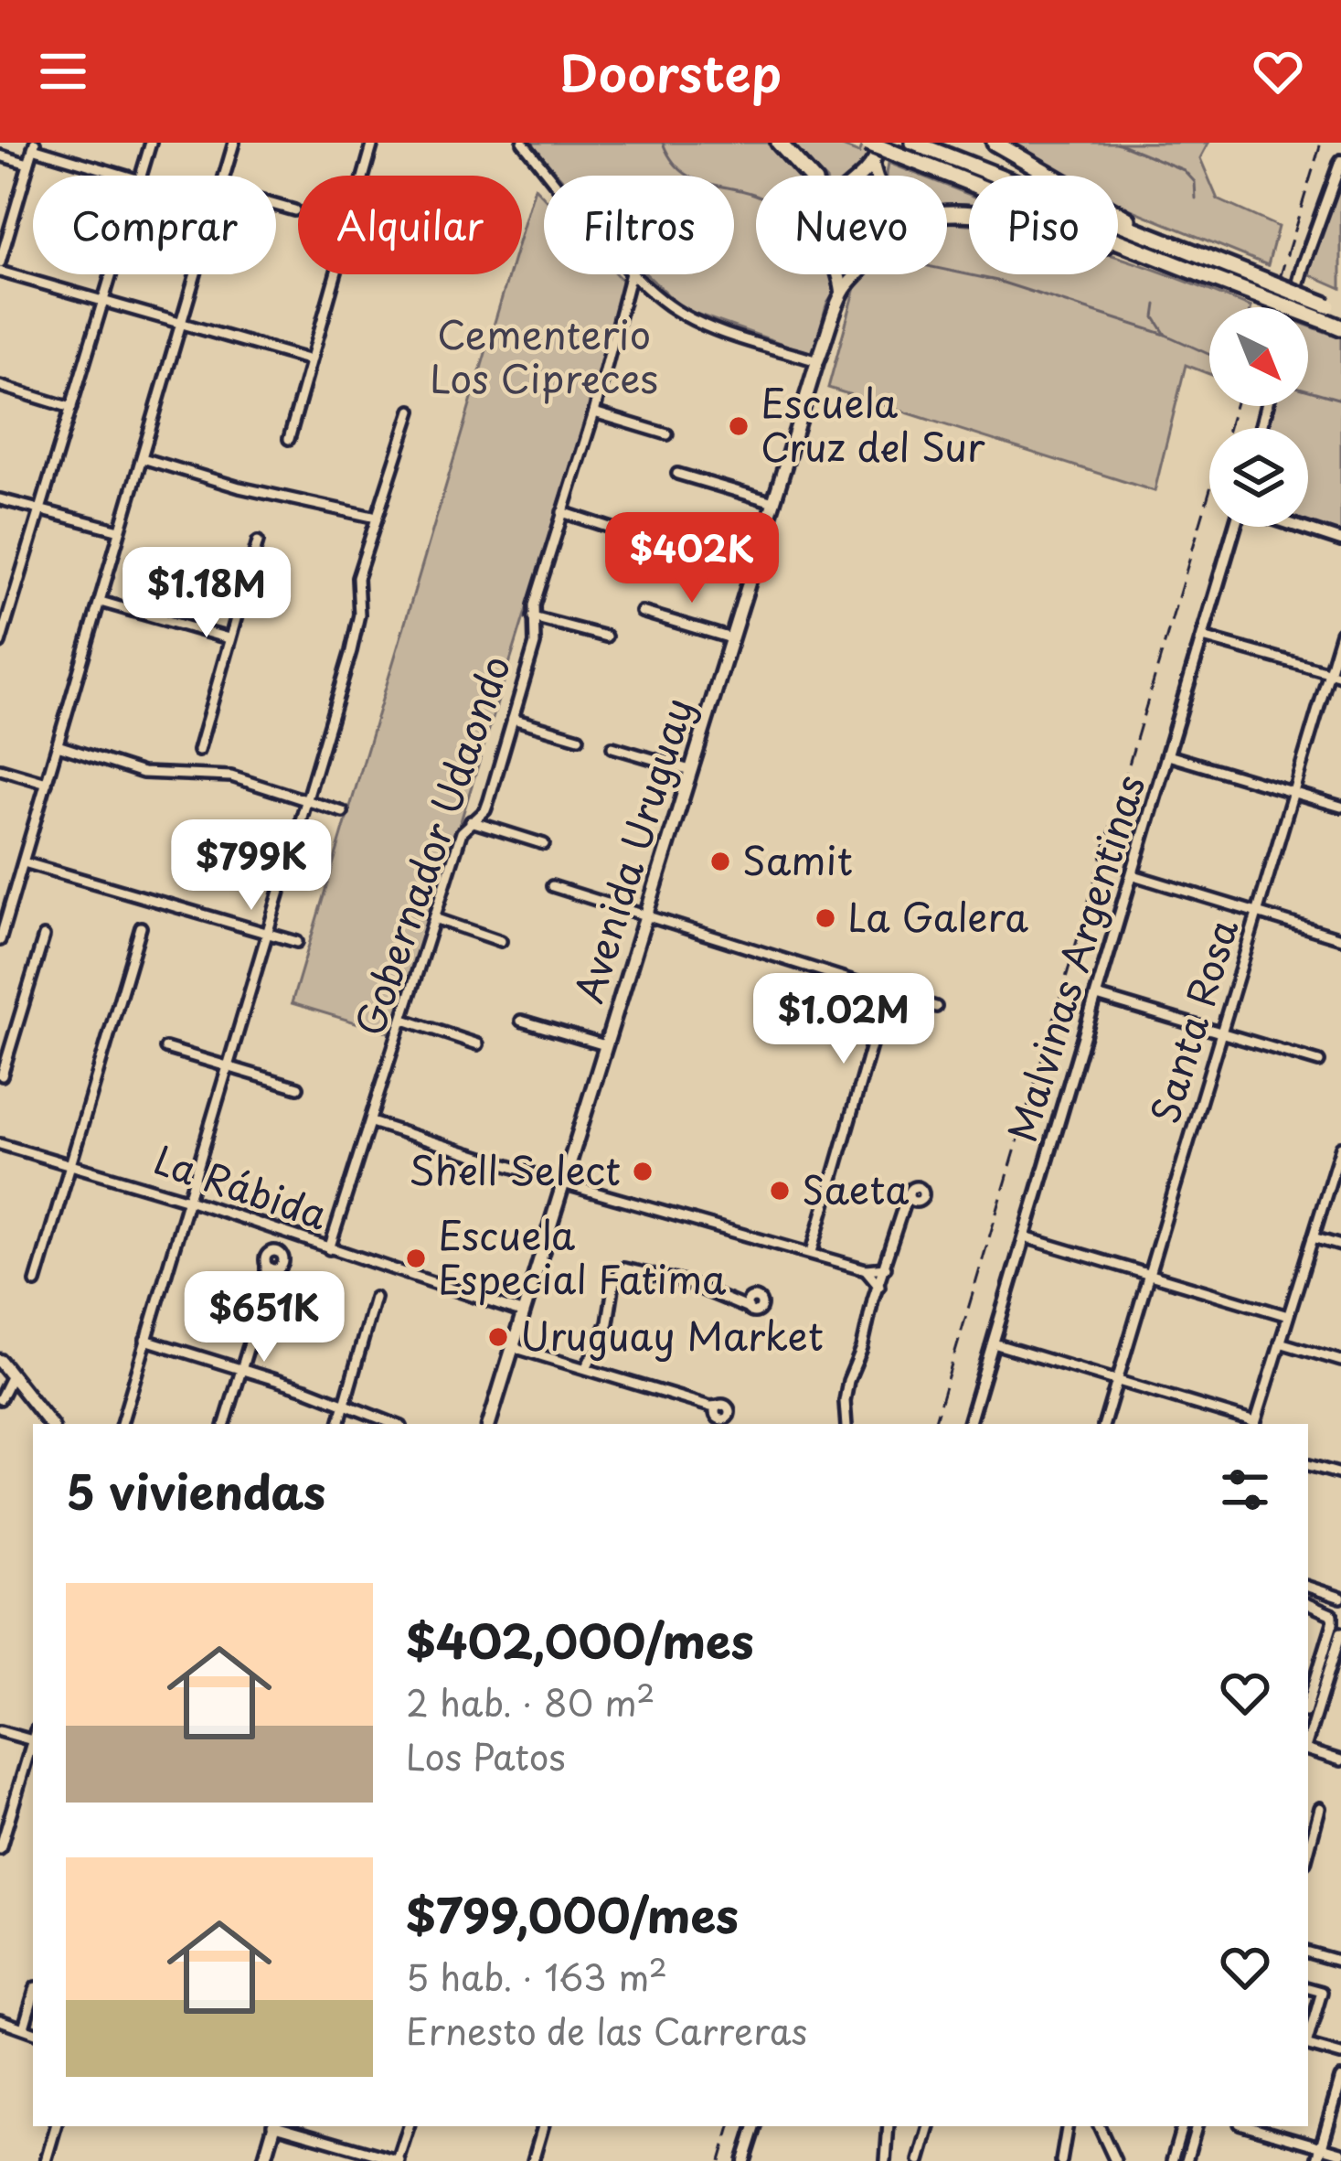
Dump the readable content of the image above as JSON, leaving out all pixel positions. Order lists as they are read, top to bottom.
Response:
{
  "streets": {
    "main road": ["Avenida Uruguay"],
    "street": [
      "Gobernador Udaondo",
      "Malvinas Argentinas",
      "Santa Rosa",
      "La Rábida"
    ]
  },
  "crossings": [
    ["Gobernador Udaondo", "La Rábida"],
    ["Avenida Uruguay", "La Rábida"]
  ],
  "parks": ["Cementerio Los Cipreces"],
  "places": [
    "Escuela Cruz del Sur",
    "Samit",
    "La Galera",
    "Shell Select",
    "Saeta",
    "Escuela Especial Fatima",
    "Uruguay Market"
  ],
  "north": "bottom right",
  "page": {
    "header": "Doorstep",
    "chip": [
      "Comprar",
      "Alquilar",
      "Filtros",
      "Nuevo",
      "Piso"
    ],
    "price": [
      "$402K",
      "$1.18M",
      "$799K",
      "$1.02M",
      "$651K"
    ],
    "heading": "5 viviendas",
    "list": [
      {
        "name": "$402,000/mes",
        "note": "2 hab. · 80 m² · Los Patos"
      },
      {
        "name": "$799,000/mes",
        "note": "5 hab. · 163 m² · Ernesto de las Carreras"
      }
    ]
  }
}
